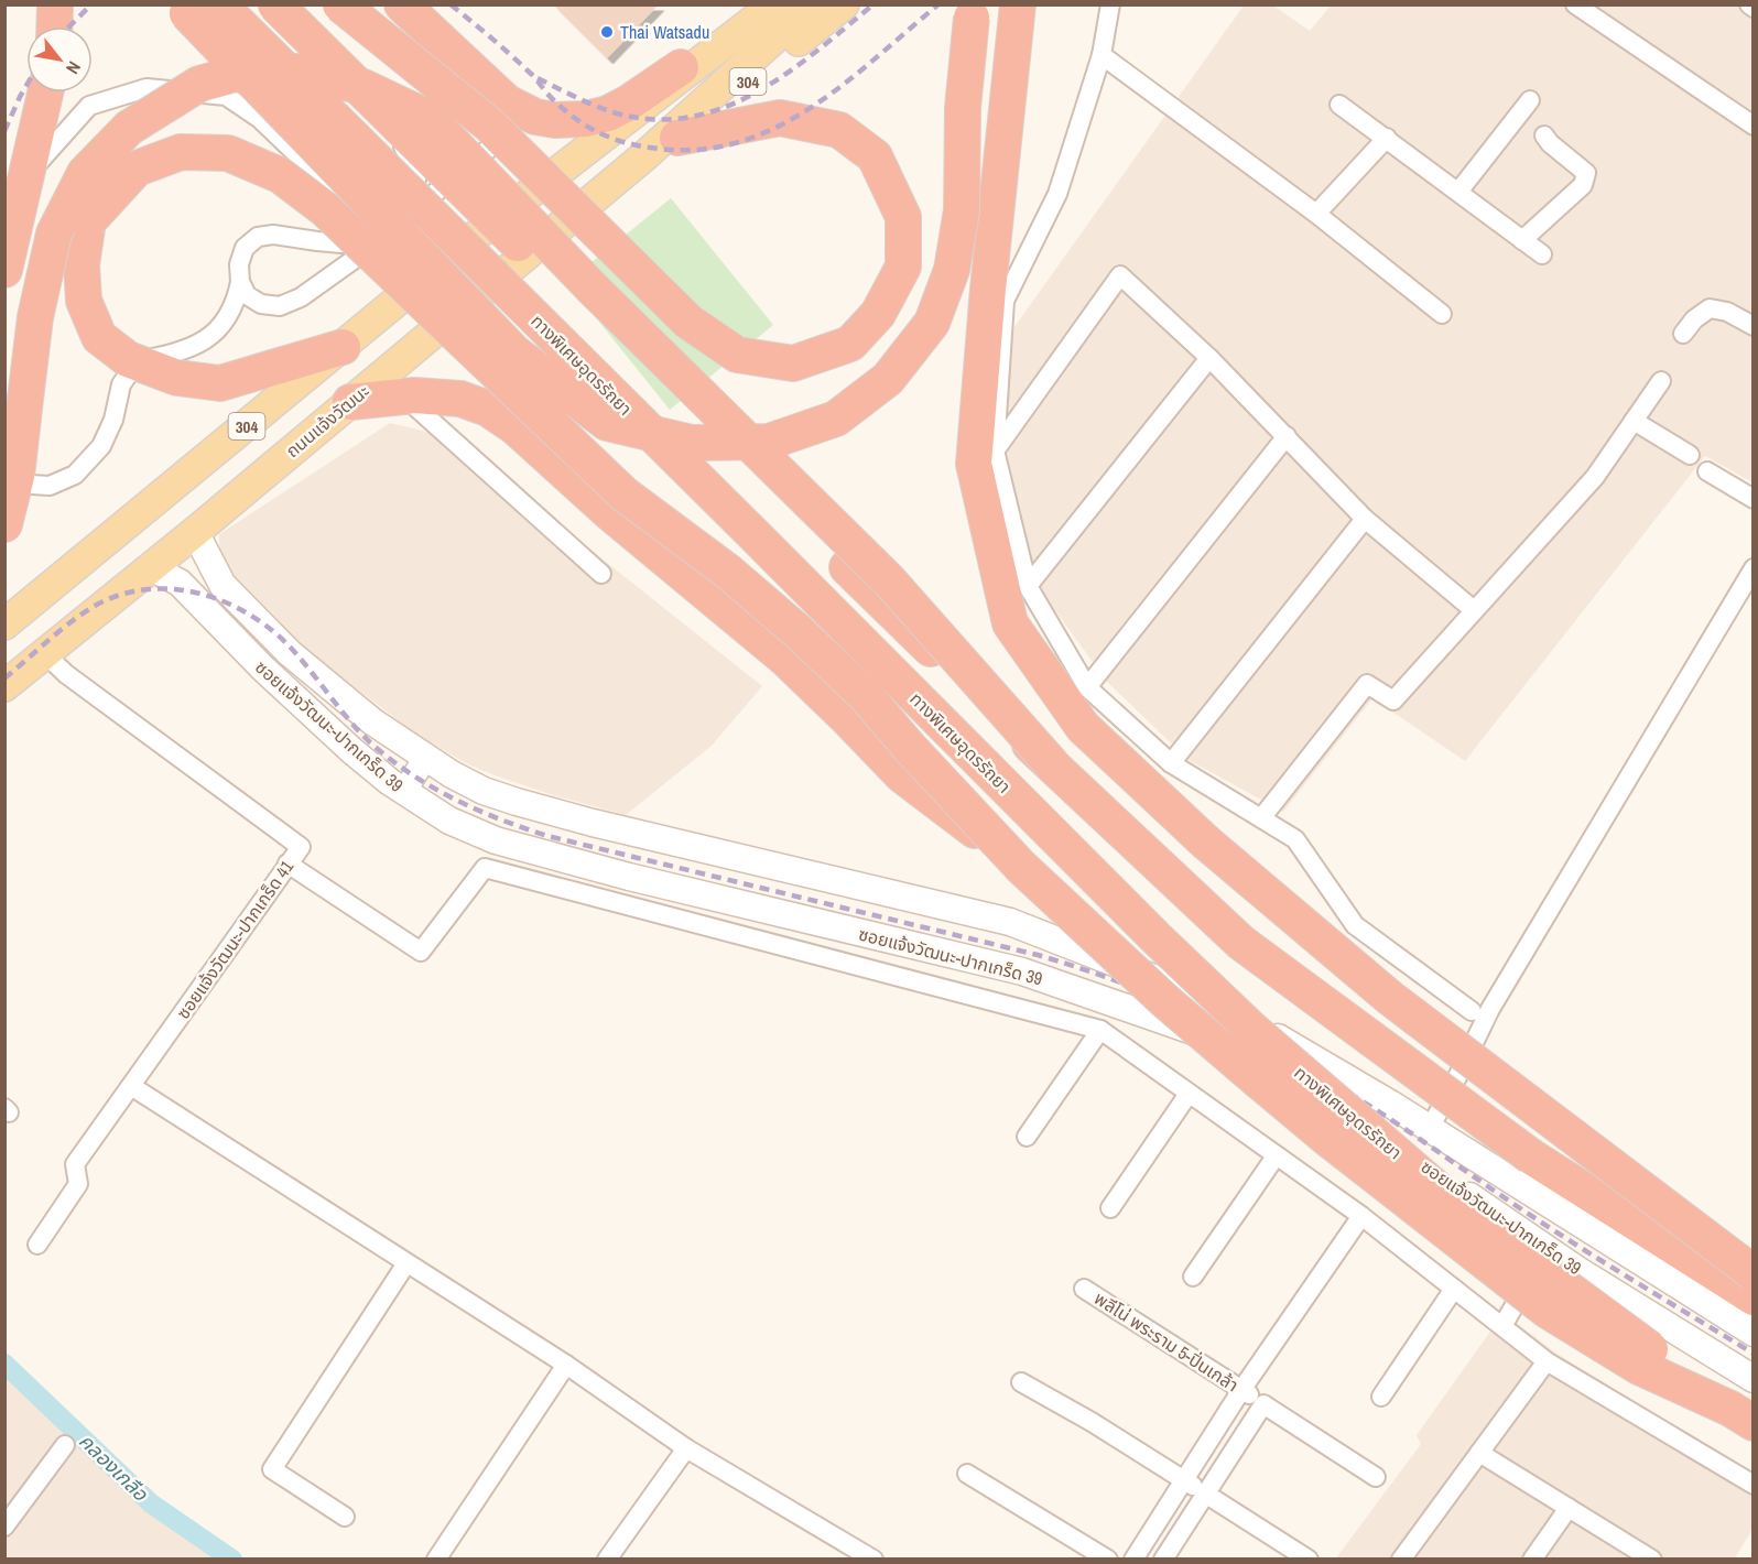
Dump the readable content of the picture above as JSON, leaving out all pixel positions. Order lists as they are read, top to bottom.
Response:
{
  "streets": {
    "highway": ["ทางพิเศษอุดรรัถยา"],
    "main road": ["304", "ถนนแจ้งวัฒนะ", "ซอยแจ้งวัฒนะ-ปากเกร็ด 39"],
    "street": ["ซอยแจ้งวัฒนะ-ปากเกร็ด 41", "พลีโน่ พระราม 5-ปิ่นเกล้า"]
  },
  "crossings": [
    ["ถนนแจ้งวัฒนะ", "ซอยแจ้งวัฒนะ-ปากเกร็ด 39"],
    ["ถนนแจ้งวัฒนะ", "ซอยแจ้งวัฒนะ-ปากเกร็ด 41"]
  ],
  "water": ["คลองเกลือ"],
  "places": ["Thai Watsadu"],
  "north": "bottom right"
}
